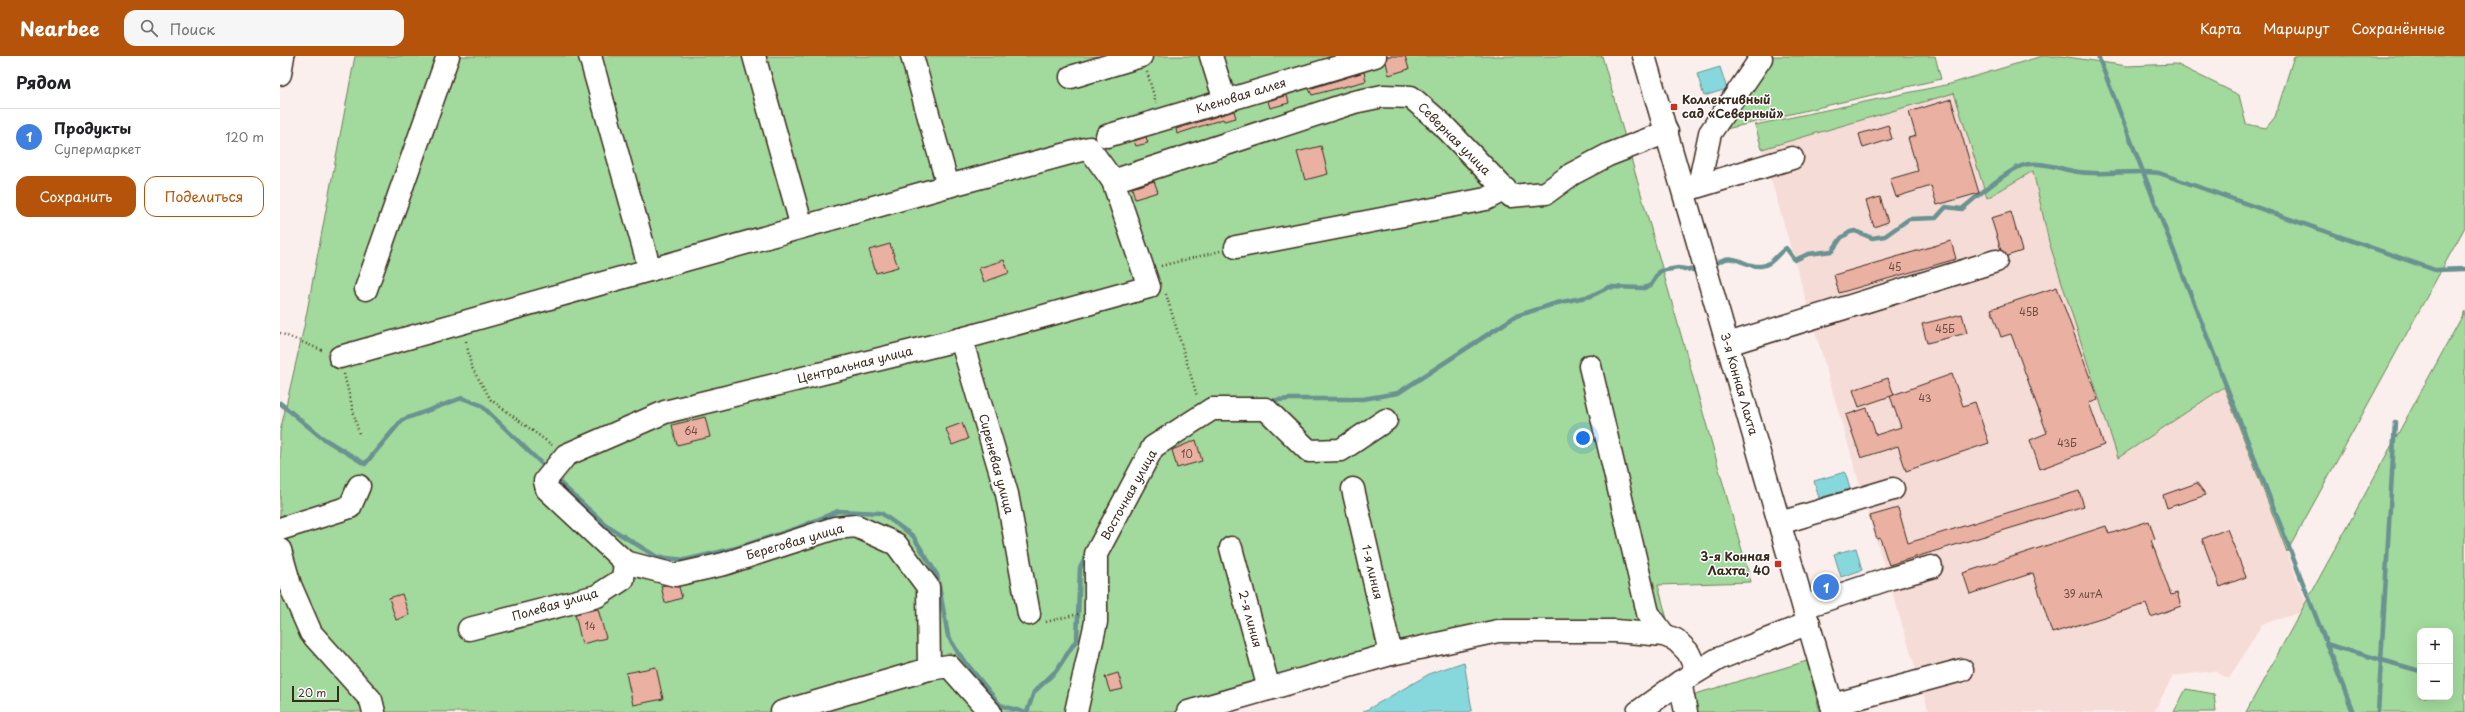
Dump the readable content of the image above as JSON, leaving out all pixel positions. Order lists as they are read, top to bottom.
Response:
{
  "streets": {
    "street": [
      "Кленовая аллея",
      "Северная улица",
      "Центральная улица",
      "3-я Конная Лахта",
      "Сиреневая улица",
      "Восточная улица",
      "Береговая улица",
      "1-я линия",
      "Полевая улица",
      "2-я линия"
    ]
  },
  "crossings": [
    ["Северная улица", "3-я Конная Лахта"],
    ["Центральная улица", "Сиреневая улица"],
    ["Центральная улица", "Береговая улица"],
    ["Береговая улица", "Полевая улица"]
  ],
  "places": {
    "transit": ["Коллективный сад «Северный»", "3-я Конная Лахта, 40"]
  },
  "house_numbers": [
    "45",
    "45В",
    "45Б",
    "43",
    "64",
    "43Б",
    "10",
    "39 литА",
    "14"
  ],
  "scale_bar": "20 m",
  "page": {
    "header": "Nearbee",
    "search": "Поиск",
    "nav": ["Карта", "Маршрут", "Сохранённые"],
    "heading": "Рядом",
    "list": [
      {
        "mark": "1",
        "name": "Продукты",
        "note": "Супермаркет",
        "value": "120 m"
      }
    ],
    "buttons": ["Сохранить", "Поделиться"],
    "pins": "1",
    "map_buttons": ["+", "−"],
    "scale": "20 m"
  }
}
